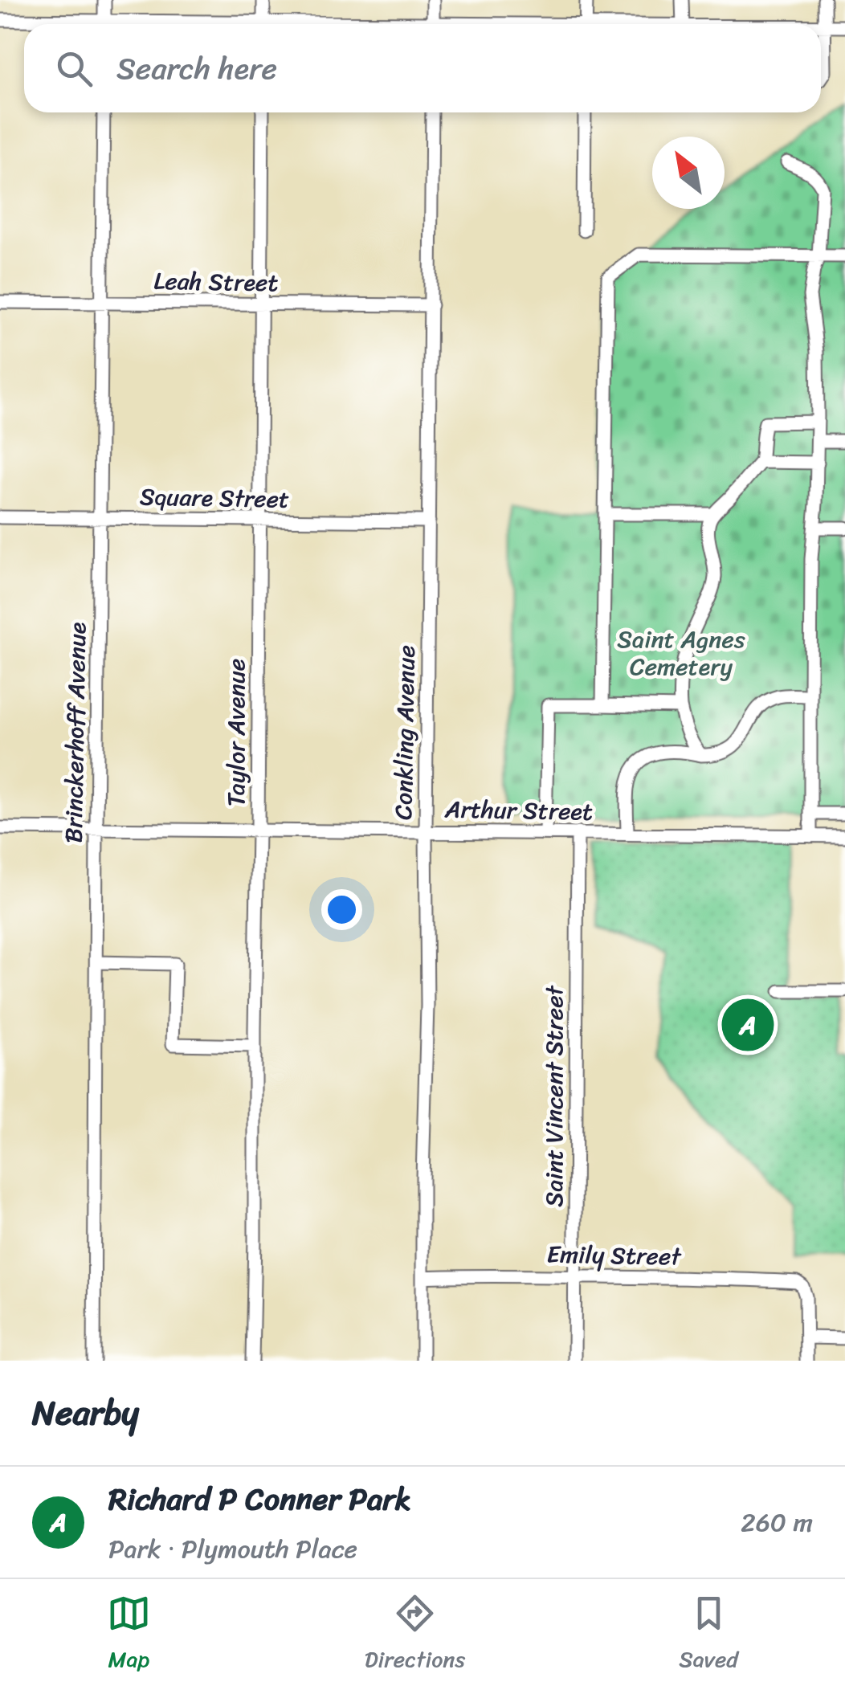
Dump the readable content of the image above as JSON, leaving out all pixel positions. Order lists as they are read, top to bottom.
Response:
{
  "streets": {
    "street": [
      "Leah Street",
      "Square Street",
      "Brinckerhoff Avenue",
      "Taylor Avenue",
      "Conkling Avenue",
      "Arthur Street",
      "Saint Vincent Street",
      "Emily Street"
    ]
  },
  "crossings": [
    ["Leah Street", "Brinckerhoff Avenue"],
    ["Leah Street", "Taylor Avenue"],
    ["Leah Street", "Conkling Avenue"],
    ["Square Street", "Brinckerhoff Avenue"],
    ["Square Street", "Taylor Avenue"],
    ["Square Street", "Conkling Avenue"],
    ["Brinckerhoff Avenue", "Arthur Street"],
    ["Taylor Avenue", "Arthur Street"],
    ["Conkling Avenue", "Arthur Street"],
    ["Conkling Avenue", "Emily Street"],
    ["Arthur Street", "Saint Vincent Street"],
    ["Saint Vincent Street", "Emily Street"]
  ],
  "parks": ["Saint Agnes Cemetery"],
  "north": "top left",
  "page": {
    "search": "Search here",
    "pins": "A",
    "heading": "Nearby",
    "list": [
      {
        "mark": "A",
        "name": "Richard P Conner Park",
        "note": "Park · Plymouth Place",
        "value": "260 m"
      }
    ],
    "nav": ["Map", "Directions", "Saved"]
  }
}
